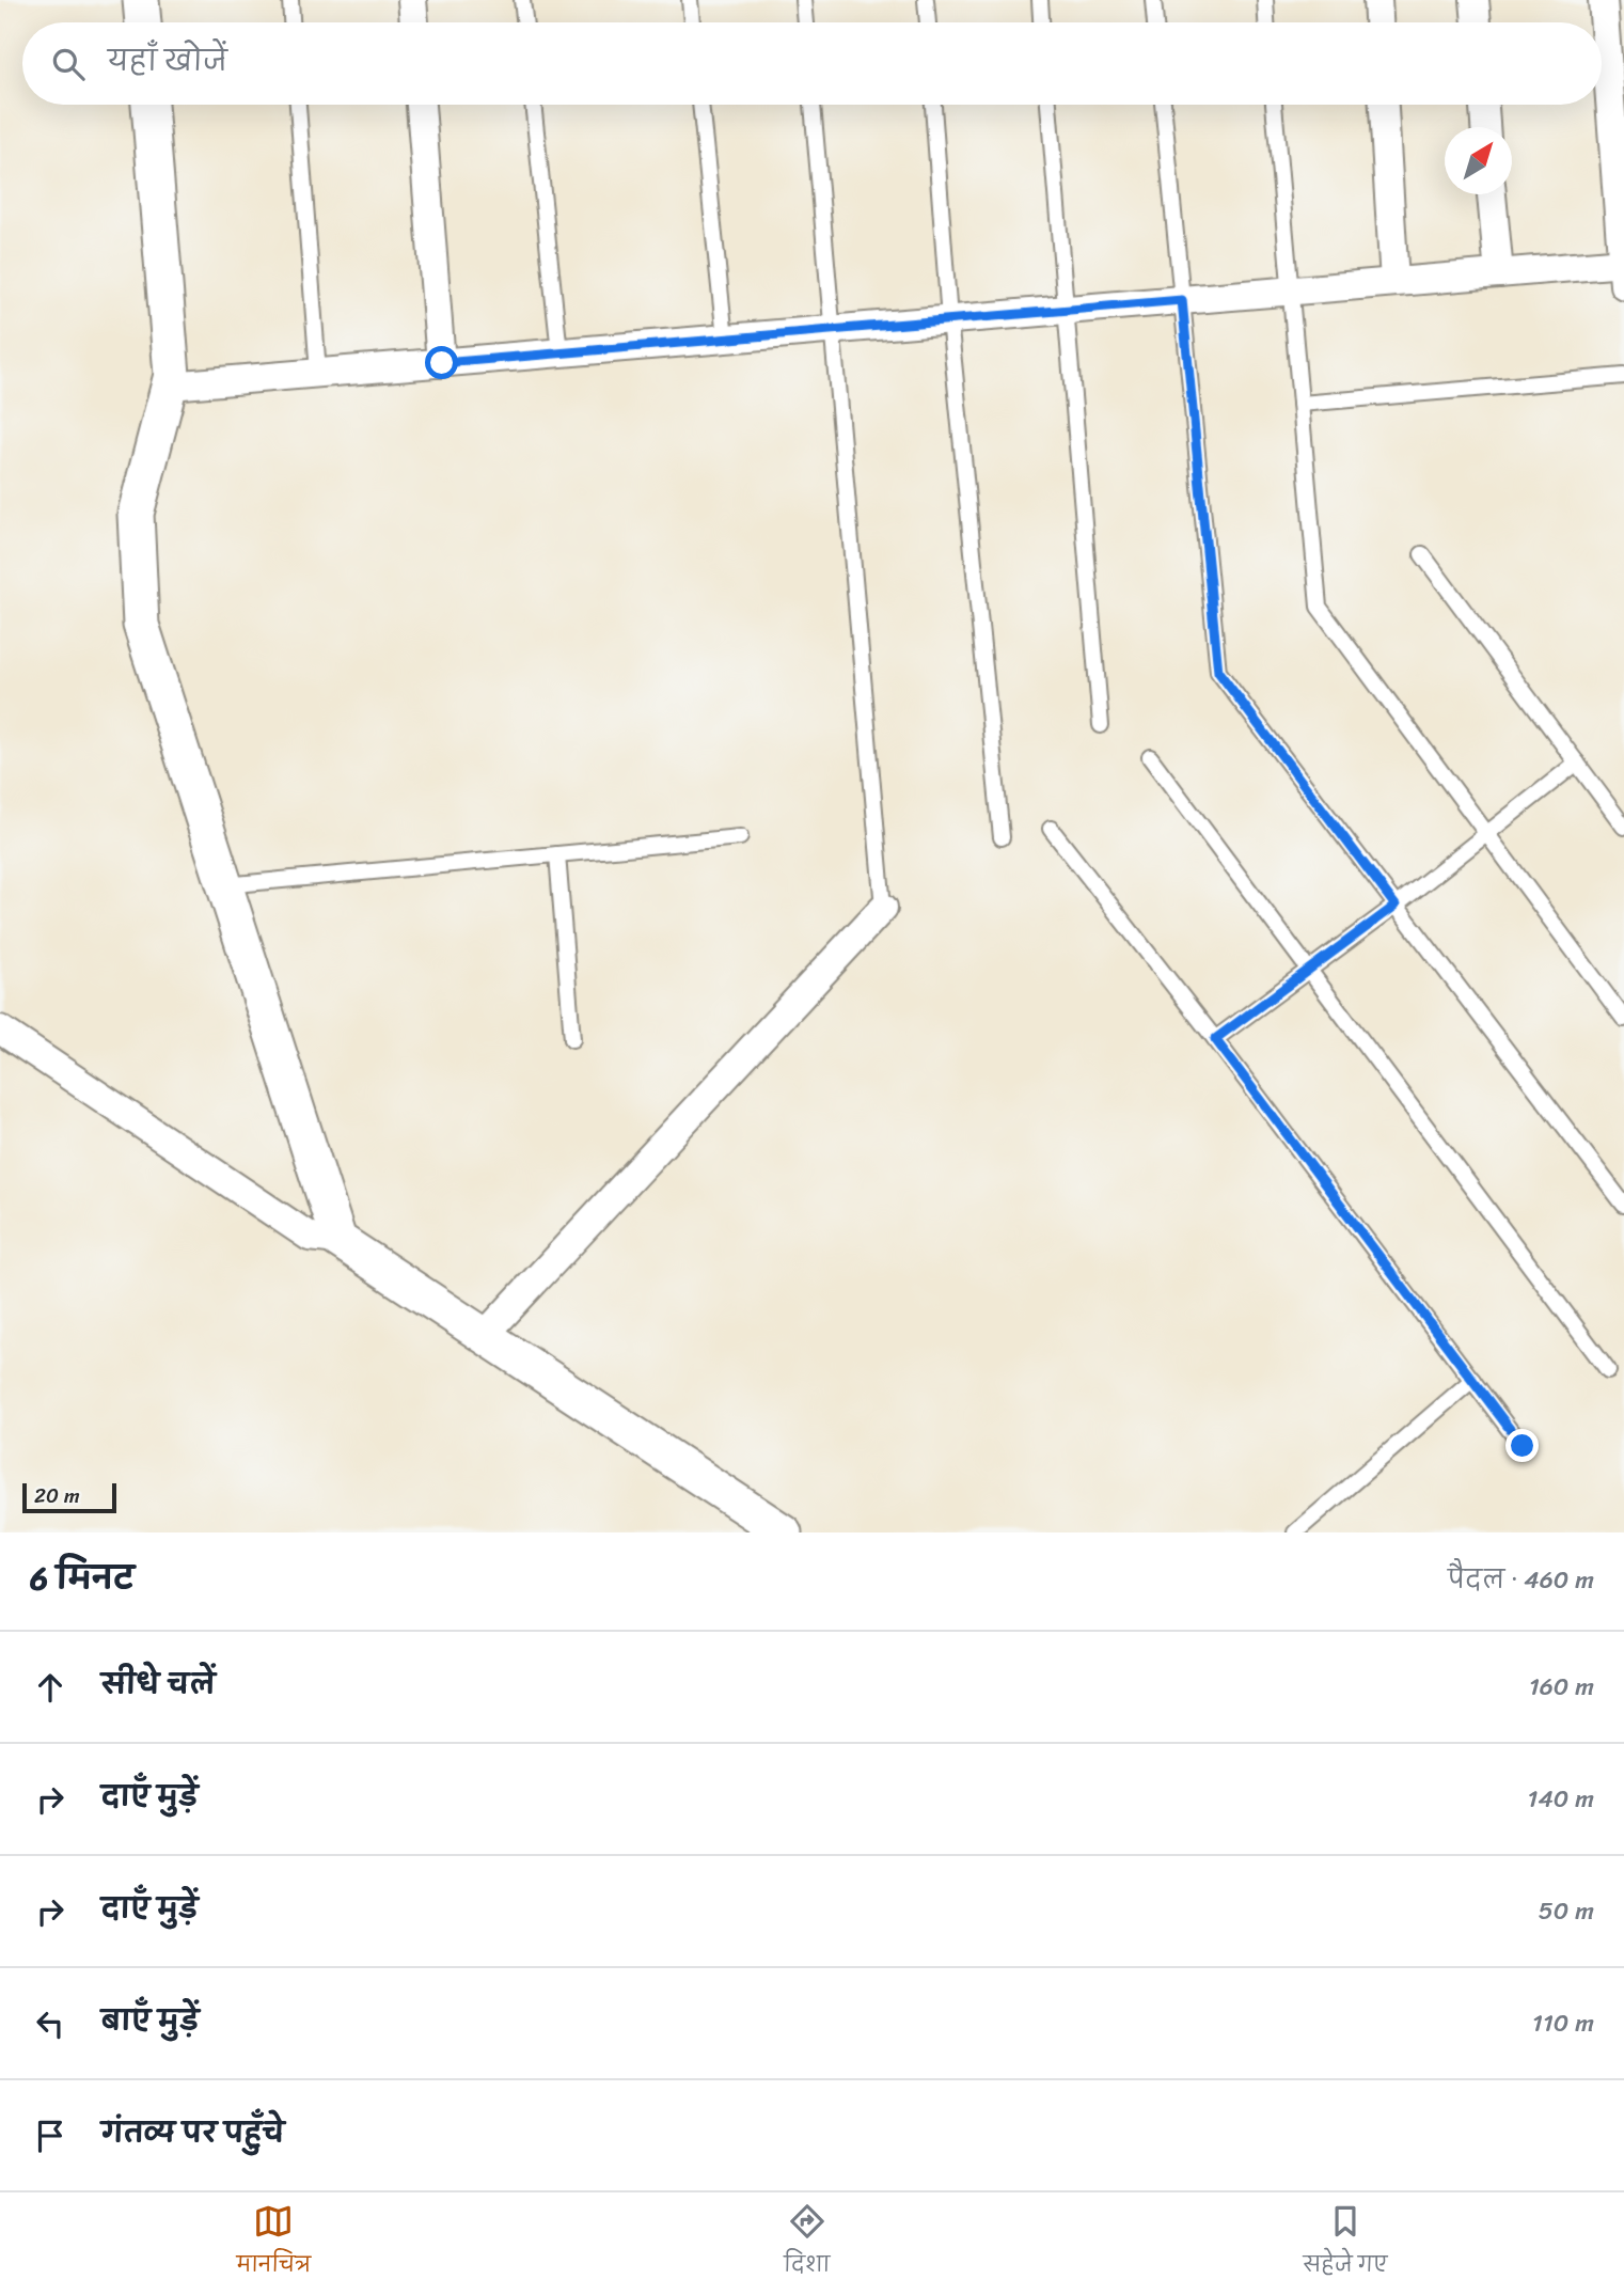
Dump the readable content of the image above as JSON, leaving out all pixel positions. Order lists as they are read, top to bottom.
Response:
{
  "scale_bar": "20 m",
  "north": "top right",
  "page": {
    "search": "यहाँ खोजें",
    "scale": "20 m",
    "heading": ["6 मिनट", "पैदल · 460 m"],
    "list": [
      ["सीधे चलें", "160 m"],
      ["दाएँ मुड़ें", "140 m"],
      ["दाएँ मुड़ें", "50 m"],
      ["बाएँ मुड़ें", "110 m"],
      "गंतव्य पर पहुँचे"
    ],
    "nav": ["मानचित्र", "दिशा", "सहेजे गए"]
  }
}
